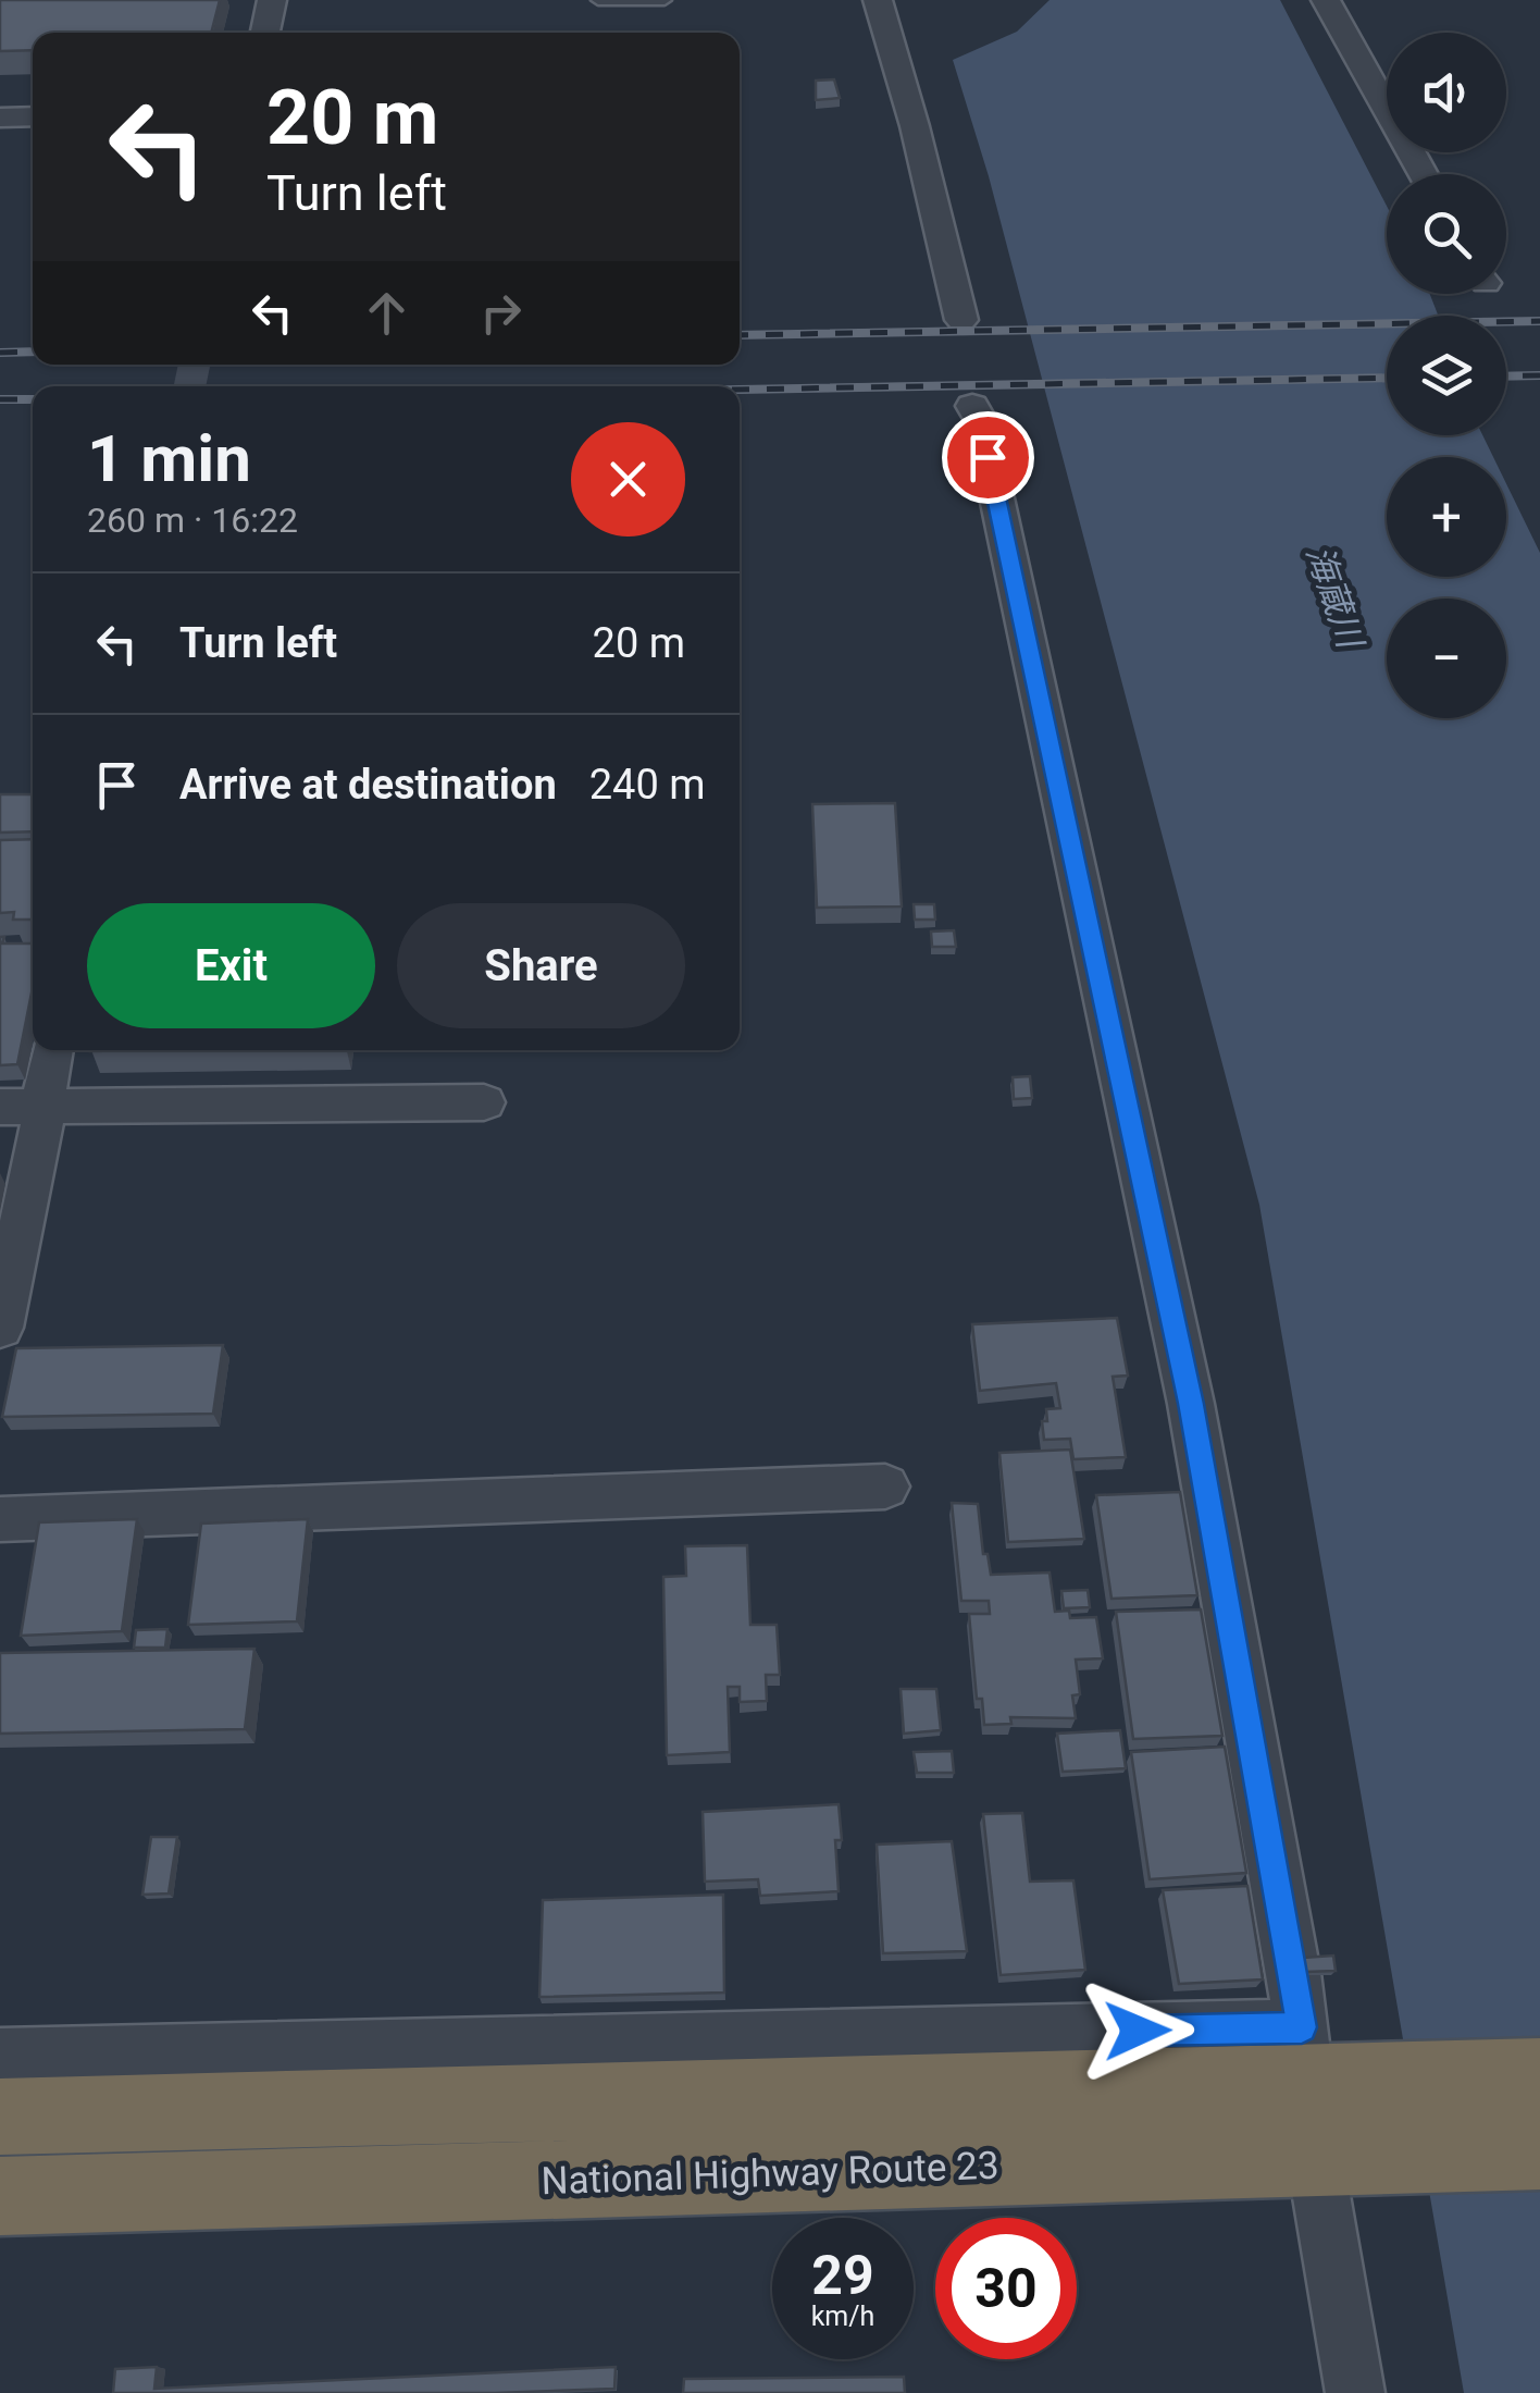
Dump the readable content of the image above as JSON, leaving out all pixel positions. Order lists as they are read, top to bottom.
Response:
{
  "streets": {
    "highway": ["National Highway Route 23"]
  },
  "water": ["海蔵川"],
  "page": {
    "map_buttons": ["+", "−"],
    "turn": ["20 m", "Turn left"],
    "heading": ["1 min", "260 m · 16:22"],
    "list": [
      {
        "name": "Turn left",
        "value": "20 m"
      },
      {
        "name": "Arrive at destination",
        "value": "240 m"
      }
    ],
    "buttons": ["Exit", "Share"],
    "speed": "29 km/h",
    "limit": "30"
  }
}
